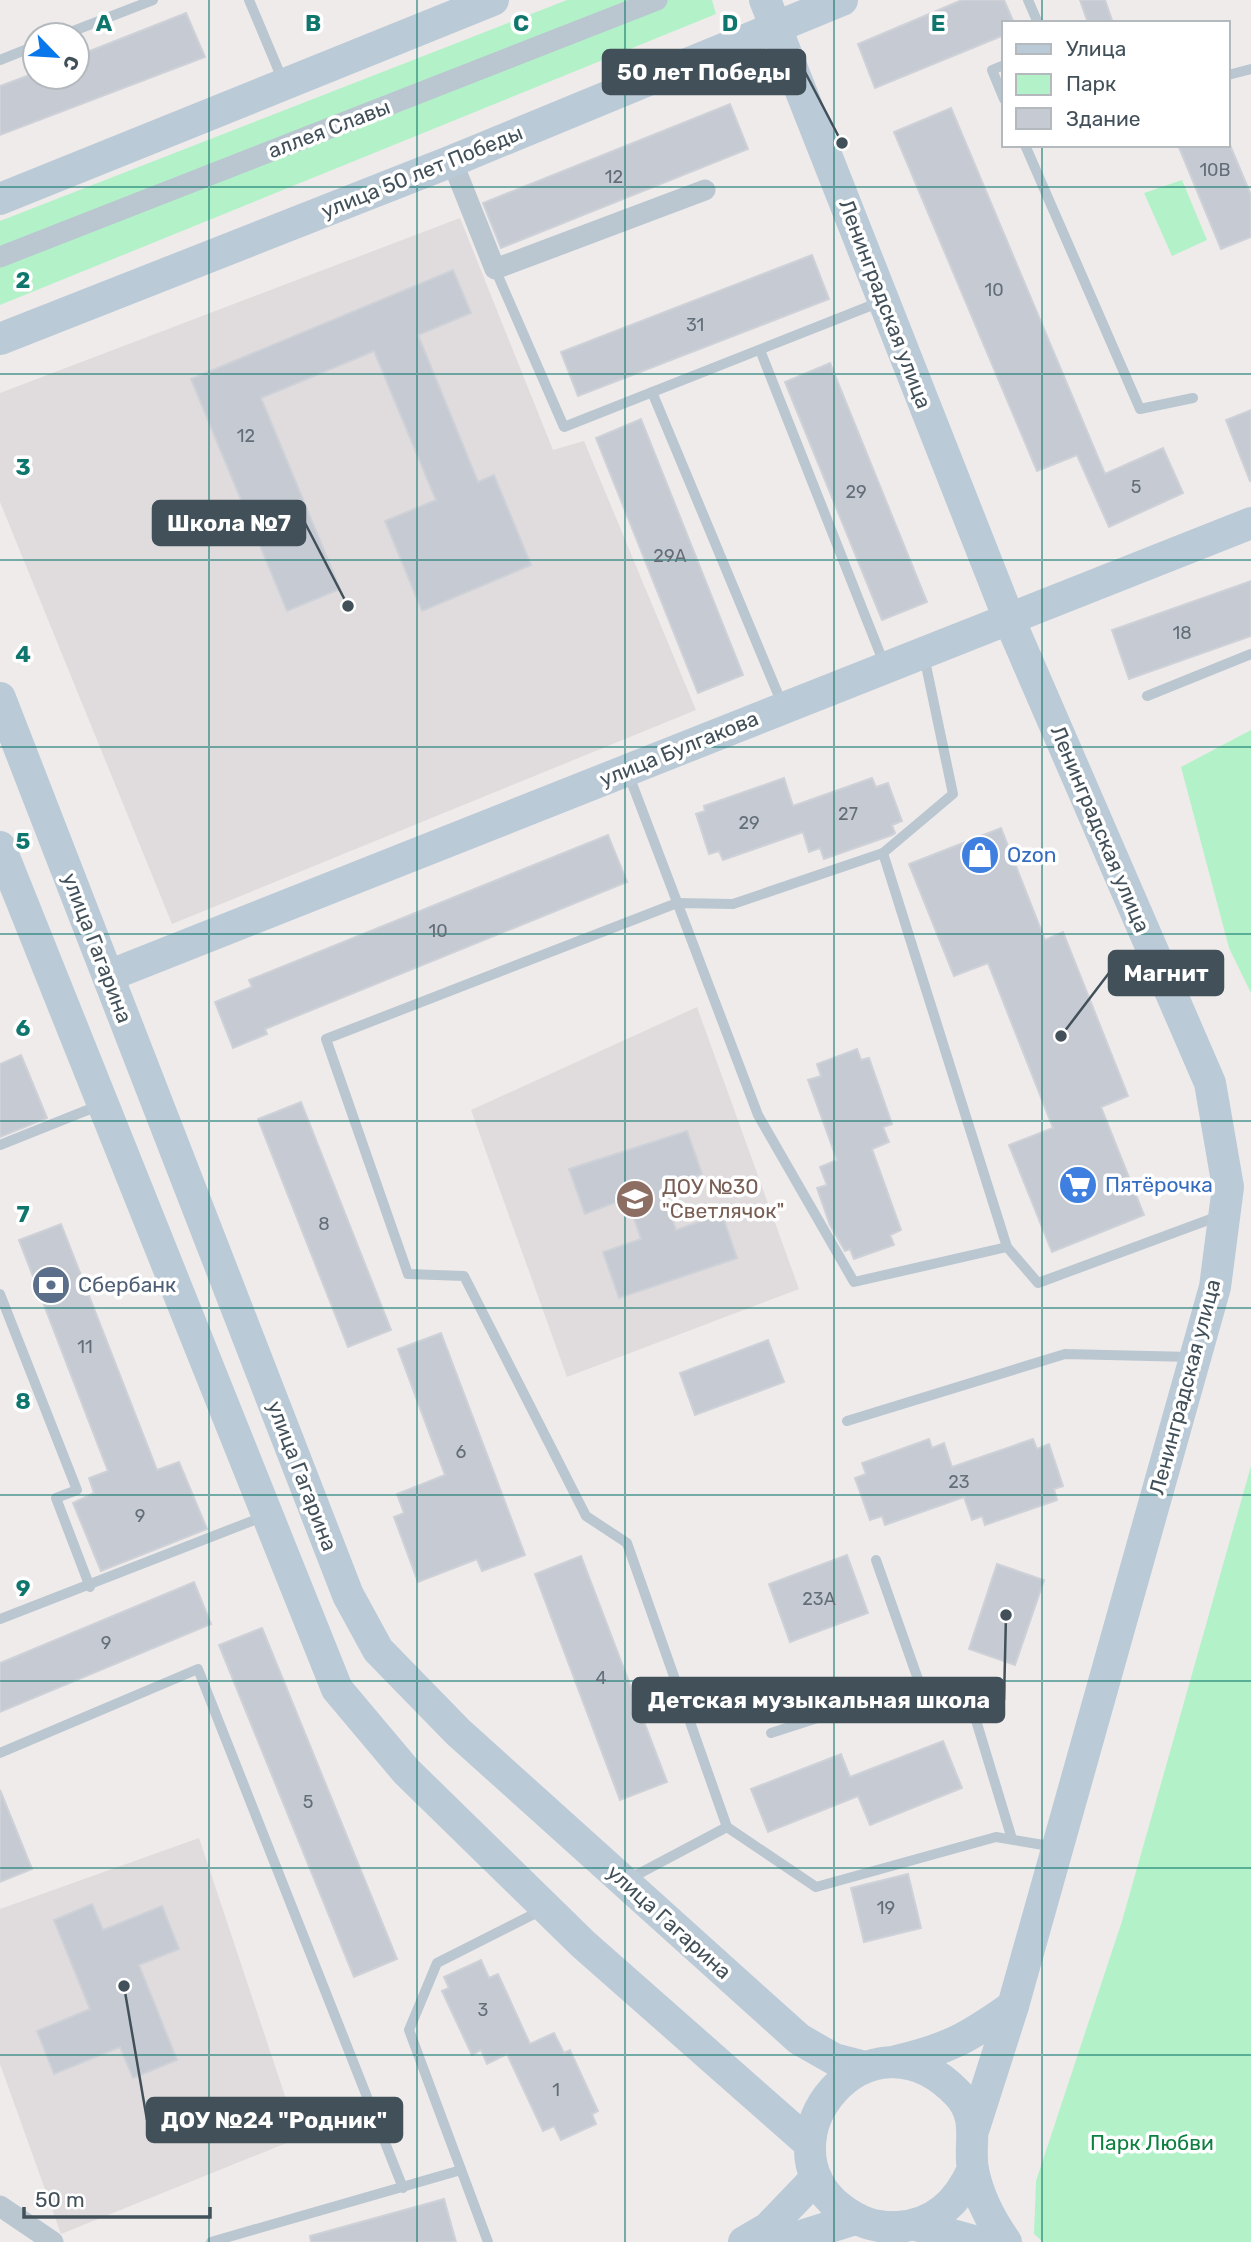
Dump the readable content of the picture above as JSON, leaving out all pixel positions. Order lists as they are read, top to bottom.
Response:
{
  "streets": {
    "street": [
      "аллея Славы",
      "улица 50 лет Победы",
      "Ленинградская улица",
      "улица Булгакова",
      "улица Гагарина"
    ]
  },
  "crossings": [
    ["улица 50 лет Победы", "Ленинградская улица"],
    ["Ленинградская улица", "улица Булгакова"],
    ["Ленинградская улица", "улица Гагарина"],
    ["улица Булгакова", "улица Гагарина"]
  ],
  "parks": ["Парк Любви"],
  "places": {
    "other": [
      "50 лет Победы",
      "Школа №7",
      "Магнит",
      "Детская музыкальная школа",
      "ДОУ №24 \"Родник\""
    ],
    "shop": ["Ozon"],
    "supermarket": ["Пятёрочка"],
    "school or university": ["ДОУ №30 \"Светлячок\""],
    "bank": ["Сбербанк"]
  },
  "house_numbers": [
    "10В",
    "12",
    "10",
    "31",
    "12",
    "5",
    "29",
    "29А",
    "18",
    "27",
    "29",
    "10",
    "8",
    "11",
    "6",
    "23",
    "9",
    "23А",
    "9",
    "4",
    "5",
    "19",
    "3",
    "1"
  ],
  "legend": ["Улица", "Парк", "Здание"],
  "scale_bar": "50 m",
  "north": "bottom right",
  "grid": {
    "columns": [
      "A",
      "B",
      "C",
      "D",
      "E"
    ],
    "rows": [
      "2",
      "3",
      "4",
      "5",
      "6",
      "7",
      "8",
      "9"
    ]
  }
}
